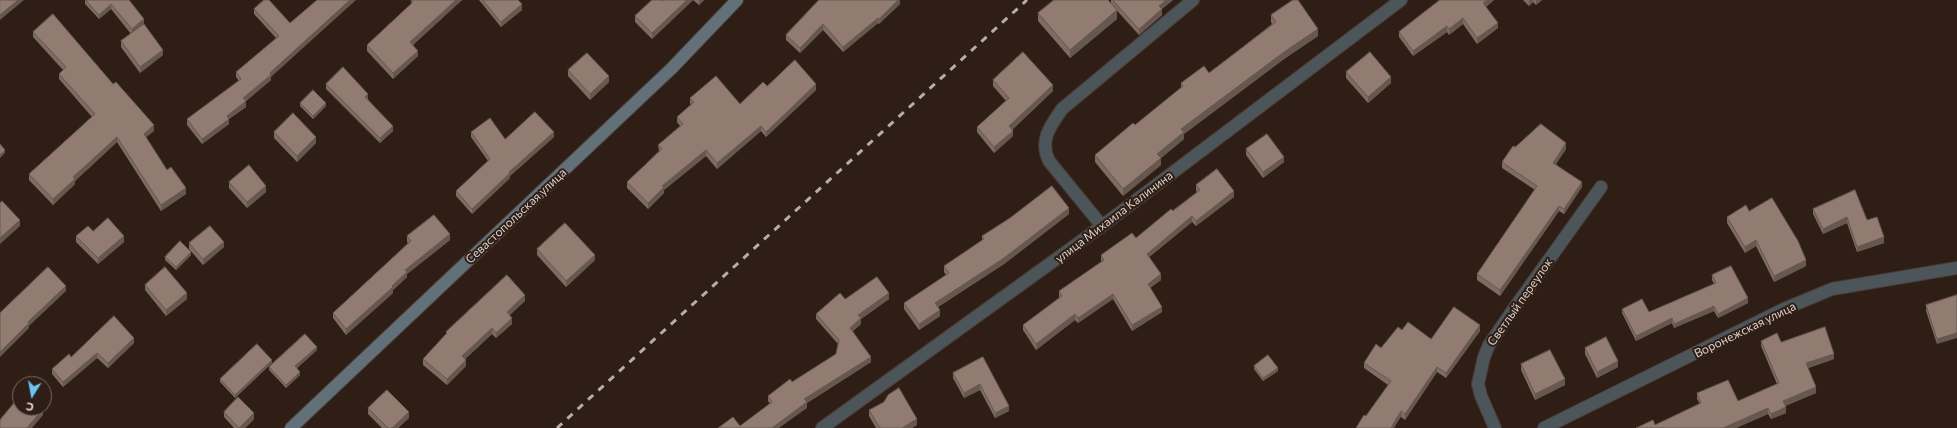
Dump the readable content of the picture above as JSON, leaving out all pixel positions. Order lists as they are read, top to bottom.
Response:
{
  "streets": {
    "street": [
      "Севастопольская улица",
      "улица Михаила Калинина",
      "Светлый переулок",
      "Воронежская улица"
    ]
  },
  "north": "bottom"
}
